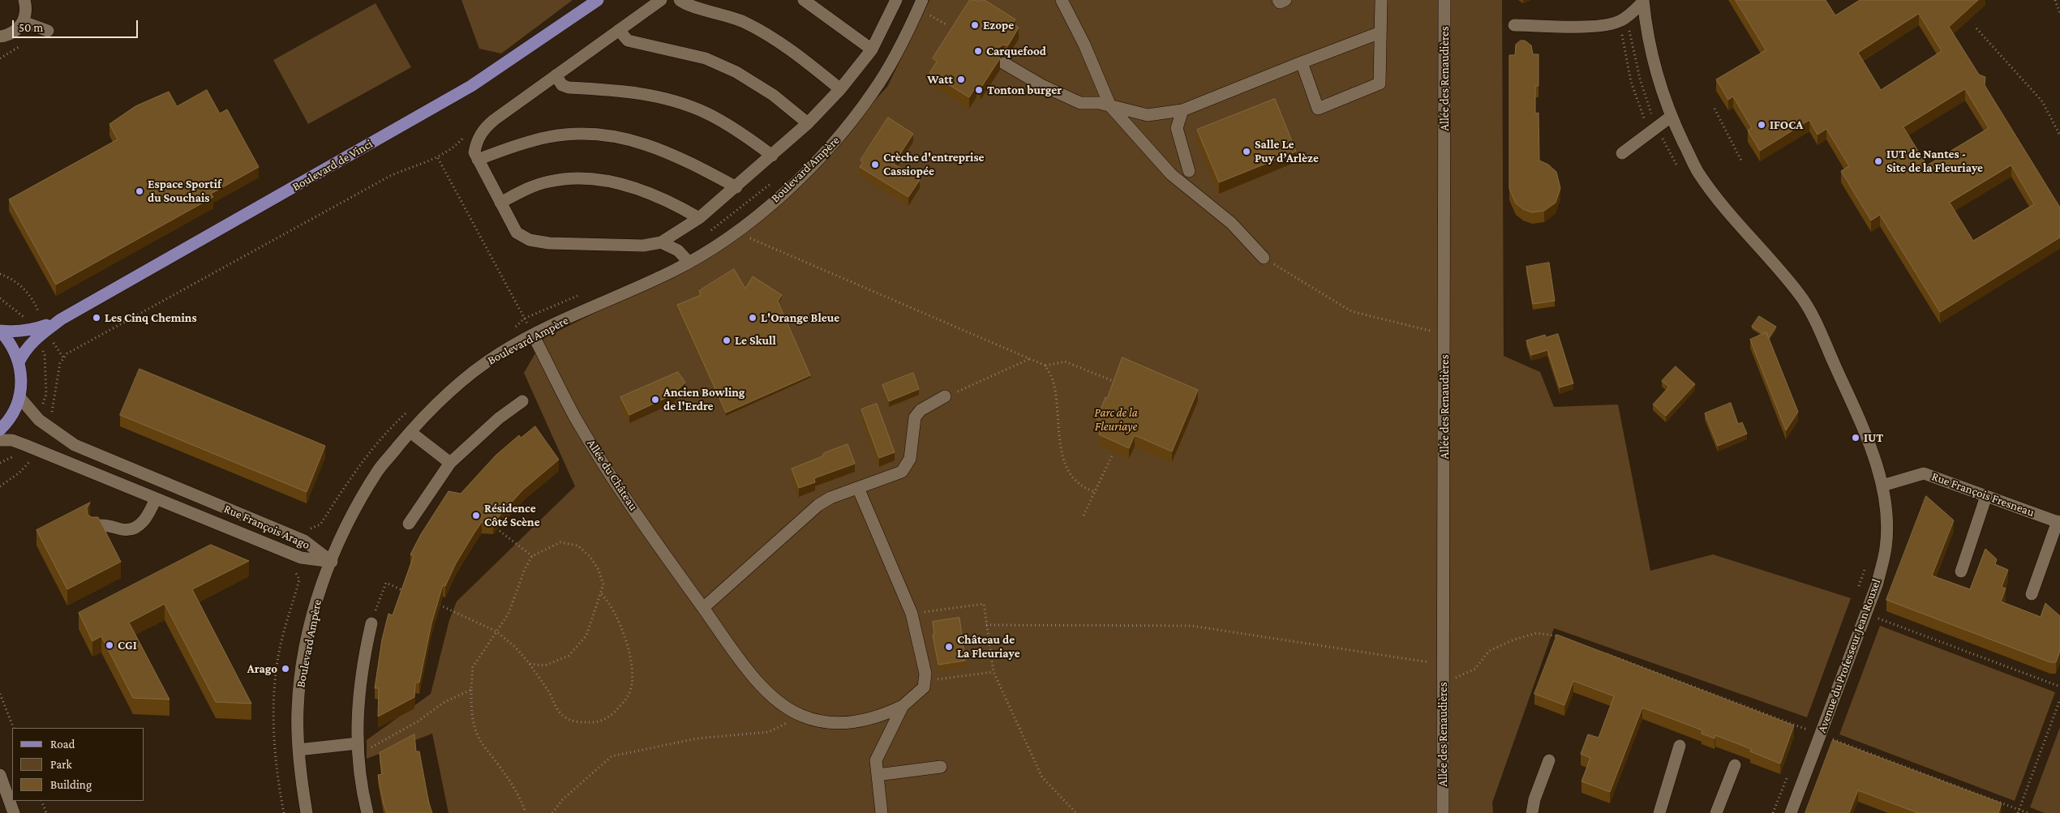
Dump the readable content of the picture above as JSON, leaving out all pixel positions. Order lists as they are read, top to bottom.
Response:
{
  "streets": {
    "main road": ["Boulevard de Vinci"],
    "street": [
      "Allée des Renaudières",
      "Boulevard Ampère",
      "Allée du Château",
      "Rue François Fresneau",
      "Rue François Arago",
      "Avenue du Professeur Jean Rouxel"
    ]
  },
  "crossings": [
    ["Boulevard Ampère", "Allée du Château"],
    ["Boulevard Ampère", "Rue François Arago"],
    ["Rue François Fresneau", "Avenue du Professeur Jean Rouxel"]
  ],
  "parks": ["Parc de la Fleuriaye"],
  "places": [
    "Ezope",
    "Carquefood",
    "Watt",
    "Tonton burger",
    "IFOCA",
    "Salle Le Puy d’Arlèze",
    "IUT de Nantes - Site de la Fleuriaye",
    "Crèche d'entreprise Cassiopée",
    "Espace Sportif du Souchais",
    "Les Cinq Chemins",
    "L'Orange Bleue",
    "Le Skull",
    "Ancien Bowling de l'Erdre",
    "IUT",
    "Résidence Côté Scène",
    "CGI",
    "Château de La Fleuriaye",
    "Arago"
  ],
  "legend": ["Road", "Park", "Building"],
  "scale_bar": "50 m"
}
